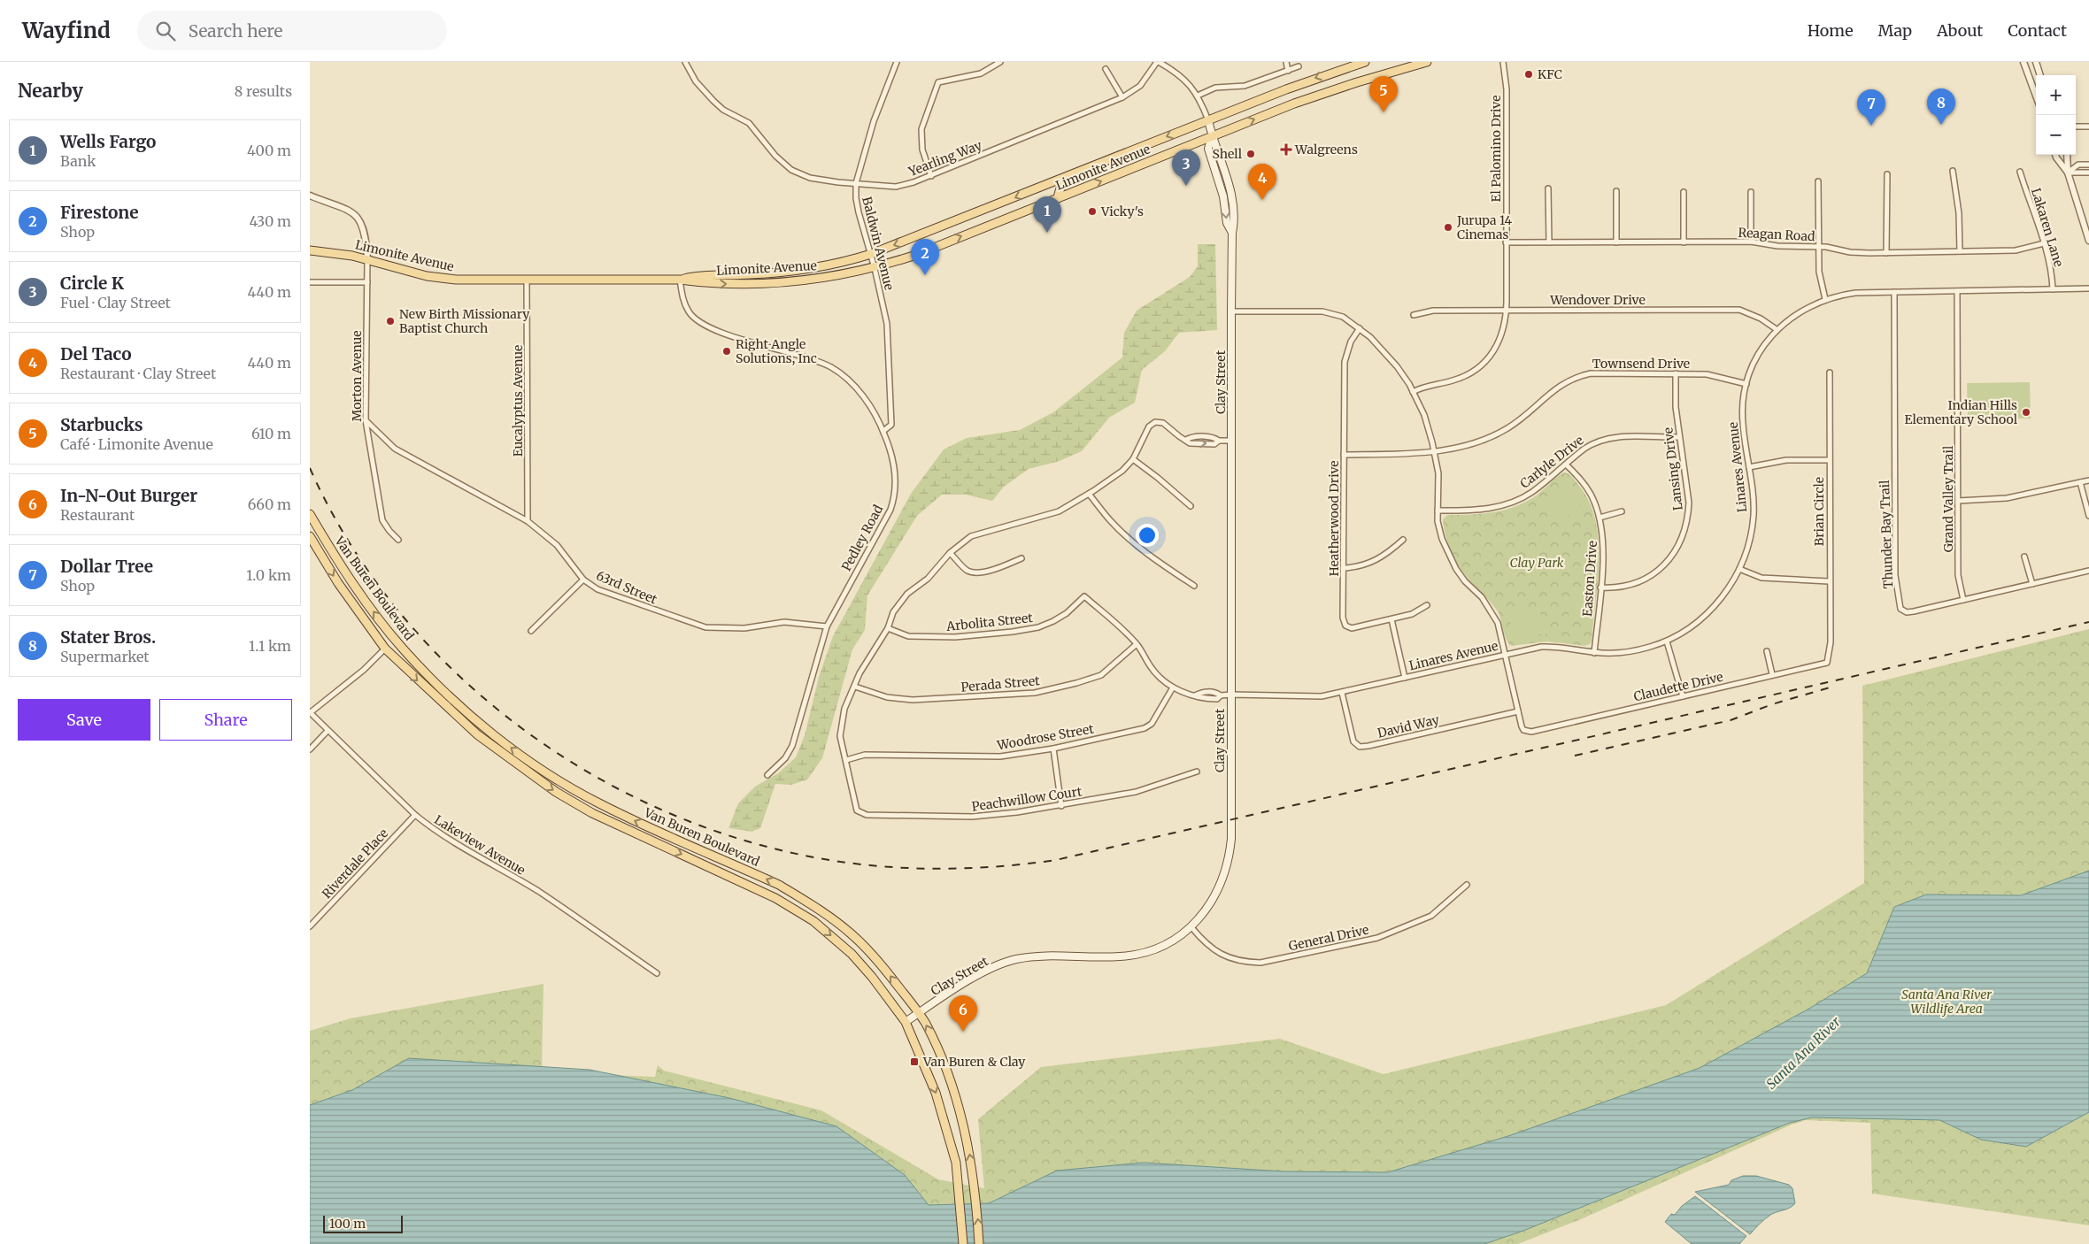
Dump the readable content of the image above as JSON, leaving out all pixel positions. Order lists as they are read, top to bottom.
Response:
{
  "streets": {
    "main road": ["Limonite Avenue", "Clay Street", "Van Buren Boulevard"],
    "street": [
      "El Palomino Drive",
      "Yearling Way",
      "Lakaren Lane",
      "Reagan Road",
      "Baldwin Avenue",
      "Wendover Drive",
      "Townsend Drive",
      "Morton Avenue",
      "Eucalyptus Avenue",
      "Carlyle Drive",
      "Linares Avenue",
      "Lansing Drive",
      "Grand Valley Trail",
      "Brian Circle",
      "Heatherwood Drive",
      "Thunder Bay Trail",
      "Pedley Road",
      "Easton Drive",
      "63rd Street",
      "Arbolita Street",
      "Perada Street",
      "Claudette Drive",
      "David Way",
      "Woodrose Street",
      "Peachwillow Court",
      "Lakeview Avenue",
      "Riverdale Place",
      "General Drive"
    ]
  },
  "crossings": [
    ["El Palomino Drive", "Reagan Road"],
    ["El Palomino Drive", "Wendover Drive"],
    ["Yearling Way", "Baldwin Avenue"],
    ["Yearling Way", "Clay Street"],
    ["Limonite Avenue", "Baldwin Avenue"],
    ["Limonite Avenue", "Morton Avenue"],
    ["Limonite Avenue", "Clay Street"],
    ["Limonite Avenue", "Eucalyptus Avenue"],
    ["Limonite Avenue", "Pedley Road"],
    ["Lakaren Lane", "Reagan Road"],
    ["Lakaren Lane", "Linares Avenue"],
    ["Baldwin Avenue", "Pedley Road"],
    ["Wendover Drive", "Linares Avenue"],
    ["Townsend Drive", "Linares Avenue"],
    ["Townsend Drive", "Lansing Drive"],
    ["Townsend Drive", "Heatherwood Drive"],
    ["Morton Avenue", "63rd Street"],
    ["Clay Street", "Linares Avenue"],
    ["Clay Street", "Van Buren Boulevard"],
    ["Clay Street", "General Drive"],
    ["Eucalyptus Avenue", "63rd Street"],
    ["Carlyle Drive", "Lansing Drive"],
    ["Carlyle Drive", "Easton Drive"],
    ["Linares Avenue", "Grand Valley Trail"],
    ["Linares Avenue", "Thunder Bay Trail"],
    ["Linares Avenue", "Easton Drive"],
    ["Linares Avenue", "Arbolita Street"],
    ["Linares Avenue", "Perada Street"],
    ["Linares Avenue", "David Way"],
    ["Linares Avenue", "Woodrose Street"],
    ["Lansing Drive", "Easton Drive"],
    ["Grand Valley Trail", "Thunder Bay Trail"],
    ["Brian Circle", "Claudette Drive"],
    ["Pedley Road", "63rd Street"],
    ["Claudette Drive", "David Way"],
    ["Woodrose Street", "Peachwillow Court"],
    ["Lakeview Avenue", "Riverdale Place"]
  ],
  "water": ["Santa Ana River"],
  "parks": ["Clay Park", "Santa Ana River Wildlife Area"],
  "places": {
    "other": [
      "KFC",
      "Shell",
      "Vicky's",
      "Jurupa 14 Cinemas",
      "New Birth Missionary Baptist Church",
      "Right Angle Solutions, Inc",
      "Indian Hills Elementary School"
    ],
    "health": ["Walgreens"],
    "transit": ["Van Buren & Clay"]
  },
  "scale_bar": "100 m",
  "page": {
    "header": "Wayfind",
    "search": "Search here",
    "nav": [
      "Home",
      "Map",
      "About",
      "Contact"
    ],
    "heading": ["Nearby", "8 results"],
    "map_buttons": ["+", "−"],
    "pins": [
      "5",
      "8",
      "7",
      "3",
      "4",
      "1",
      "2",
      "6"
    ],
    "list": [
      {
        "mark": "1",
        "name": "Wells Fargo",
        "note": "Bank",
        "value": "400 m"
      },
      {
        "mark": "2",
        "name": "Firestone",
        "note": "Shop",
        "value": "430 m"
      },
      {
        "mark": "3",
        "name": "Circle K",
        "note": "Fuel · Clay Street",
        "value": "440 m"
      },
      {
        "mark": "4",
        "name": "Del Taco",
        "note": "Restaurant · Clay Street",
        "value": "440 m"
      },
      {
        "mark": "5",
        "name": "Starbucks",
        "note": "Café · Limonite Avenue",
        "value": "610 m"
      },
      {
        "mark": "6",
        "name": "In-N-Out Burger",
        "note": "Restaurant",
        "value": "660 m"
      },
      {
        "mark": "7",
        "name": "Dollar Tree",
        "note": "Shop",
        "value": "1.0 km"
      },
      {
        "mark": "8",
        "name": "Stater Bros.",
        "note": "Supermarket",
        "value": "1.1 km"
      }
    ],
    "buttons": ["Save", "Share"],
    "scale": "100 m"
  }
}
